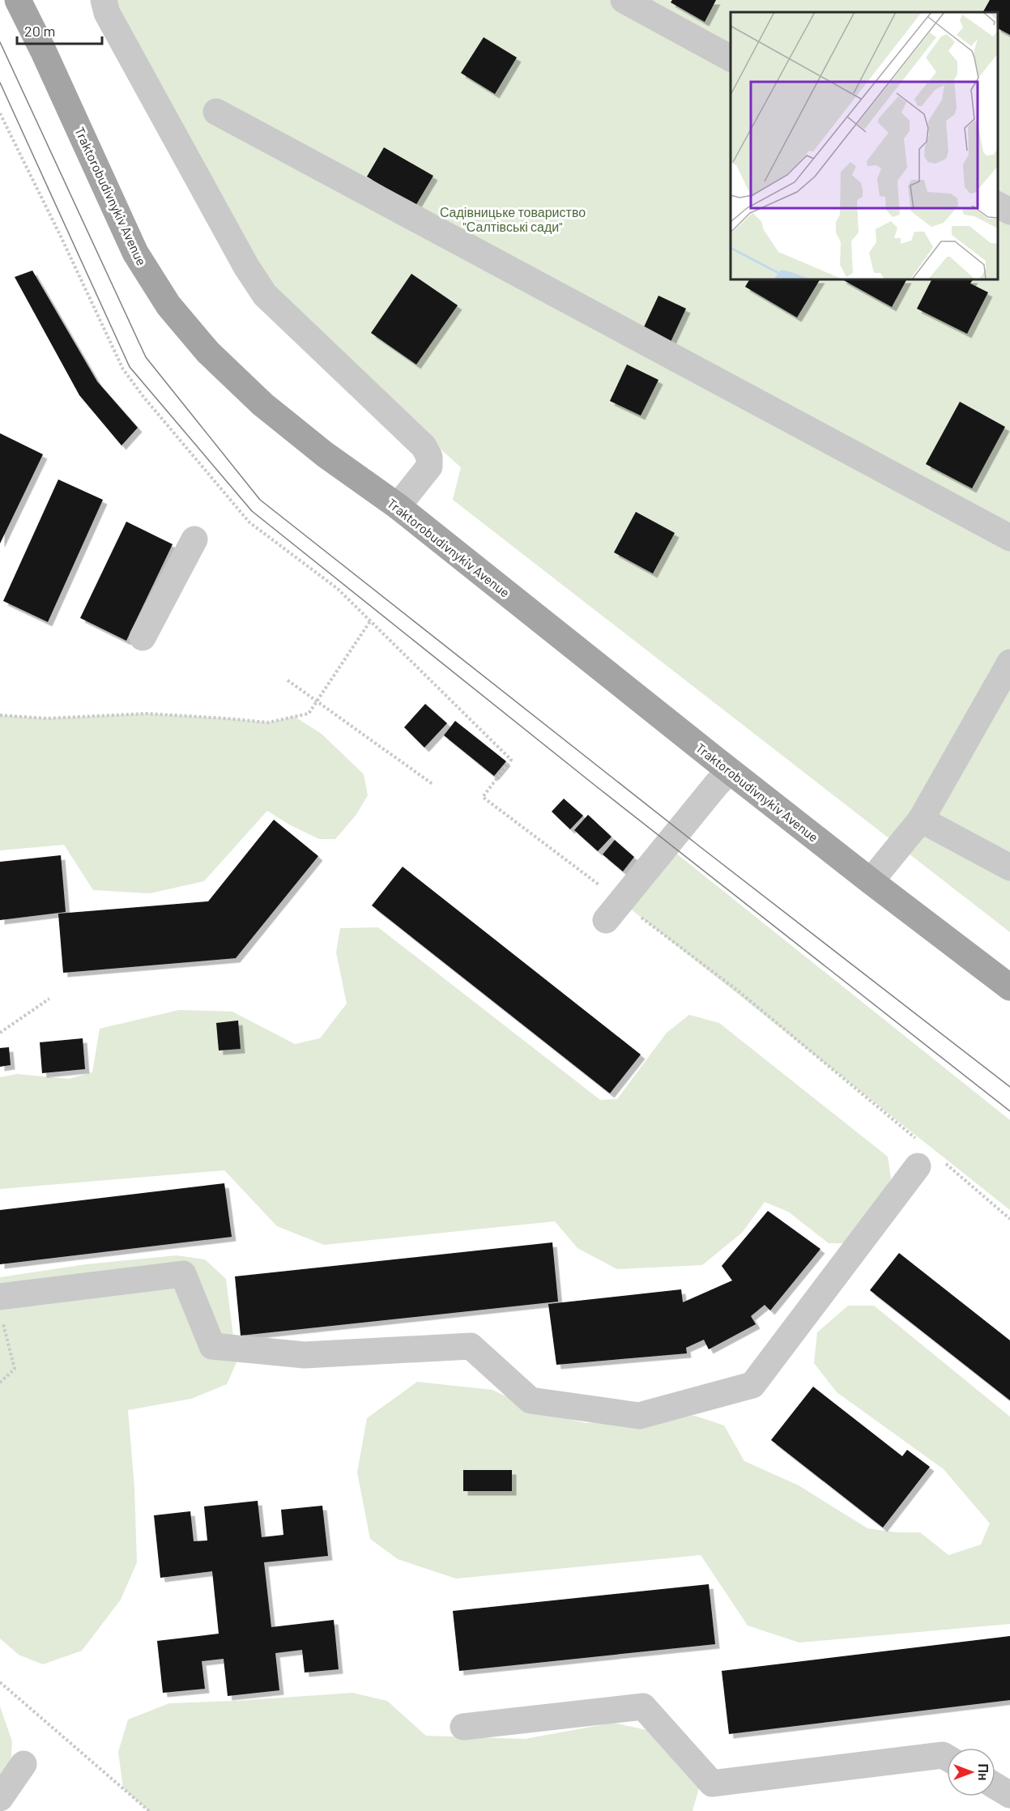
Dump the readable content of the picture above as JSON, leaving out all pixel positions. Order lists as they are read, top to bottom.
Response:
{
  "streets": {
    "main road": ["Traktorobudivnykiv Avenue"]
  },
  "parks": ["Садівницьке товариство \"Салтівські сади\""],
  "scale_bar": "20 m",
  "north": "right"
}
